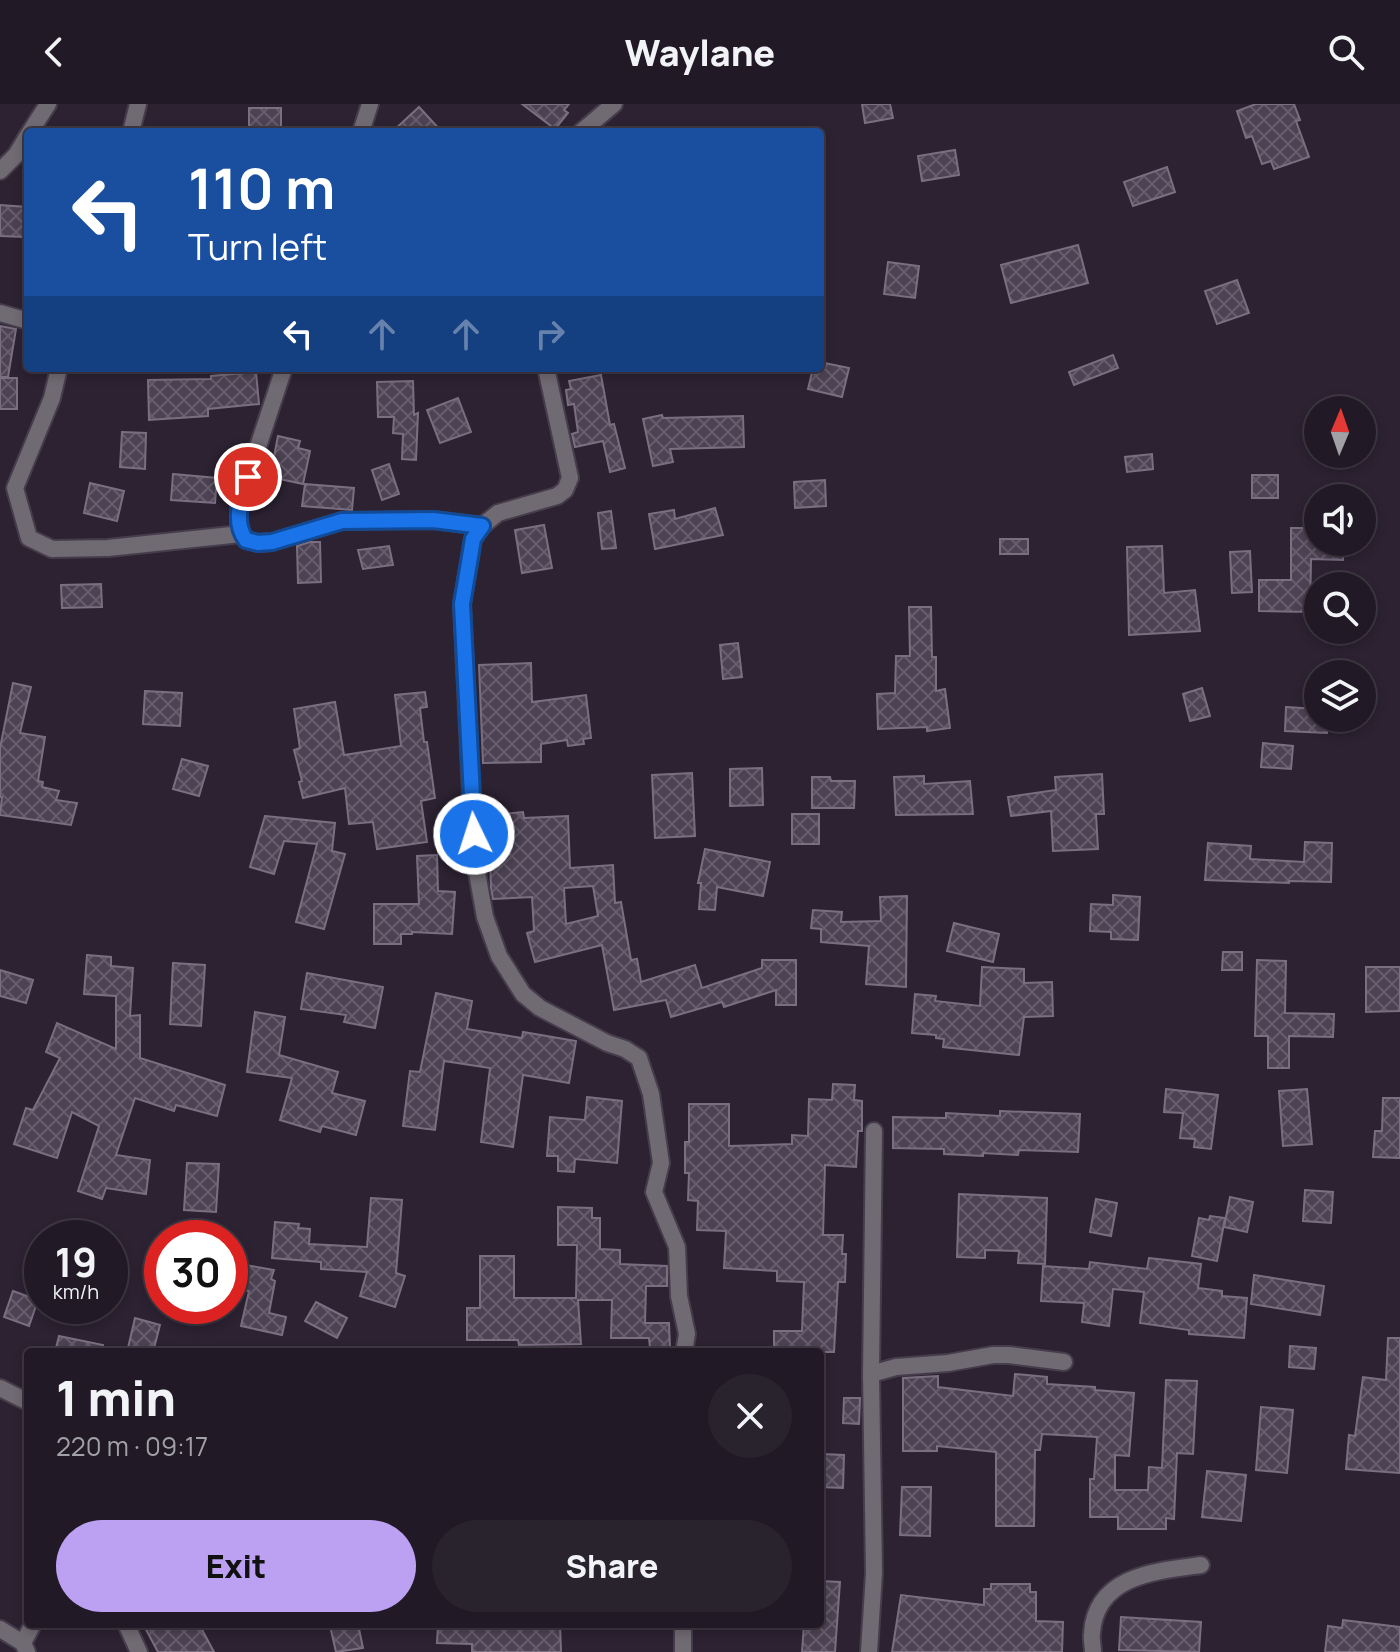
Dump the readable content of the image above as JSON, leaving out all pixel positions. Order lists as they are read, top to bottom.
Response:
{
  "north": "top",
  "page": {
    "header": "Waylane",
    "turn": ["110 m", "Turn left"],
    "speed": "19 km/h",
    "limit": "30",
    "heading": ["1 min", "220 m · 09:17"],
    "buttons": ["Exit", "Share"]
  }
}
